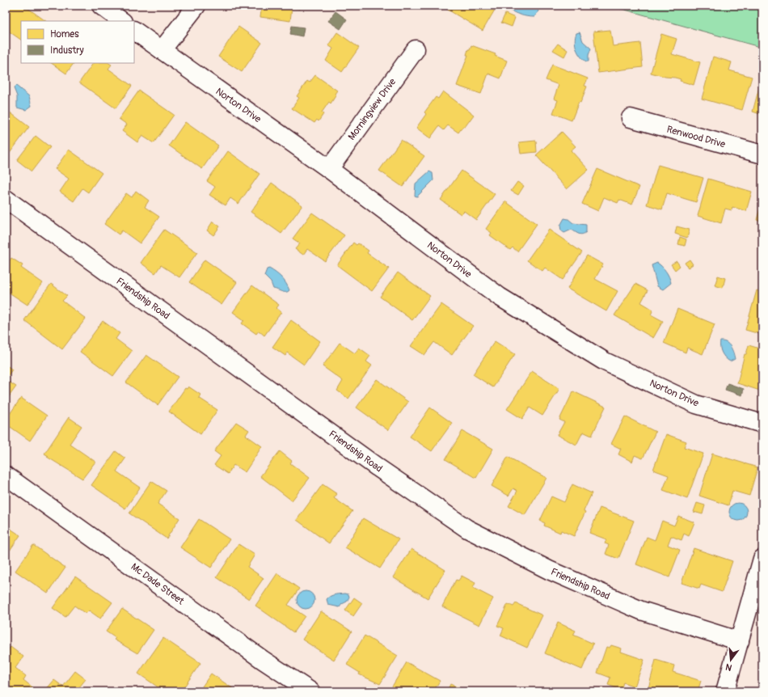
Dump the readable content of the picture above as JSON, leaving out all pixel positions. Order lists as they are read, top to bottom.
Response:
{
  "streets": {
    "street": [
      "Norton Drive",
      "Morningview Drive",
      "Renwood Drive",
      "Friendship Road",
      "Mc Dade Street"
    ]
  },
  "crossings": [
    ["Norton Drive", "Morningview Drive"]
  ],
  "legend": ["Homes", "Industry"],
  "north": "bottom"
}
